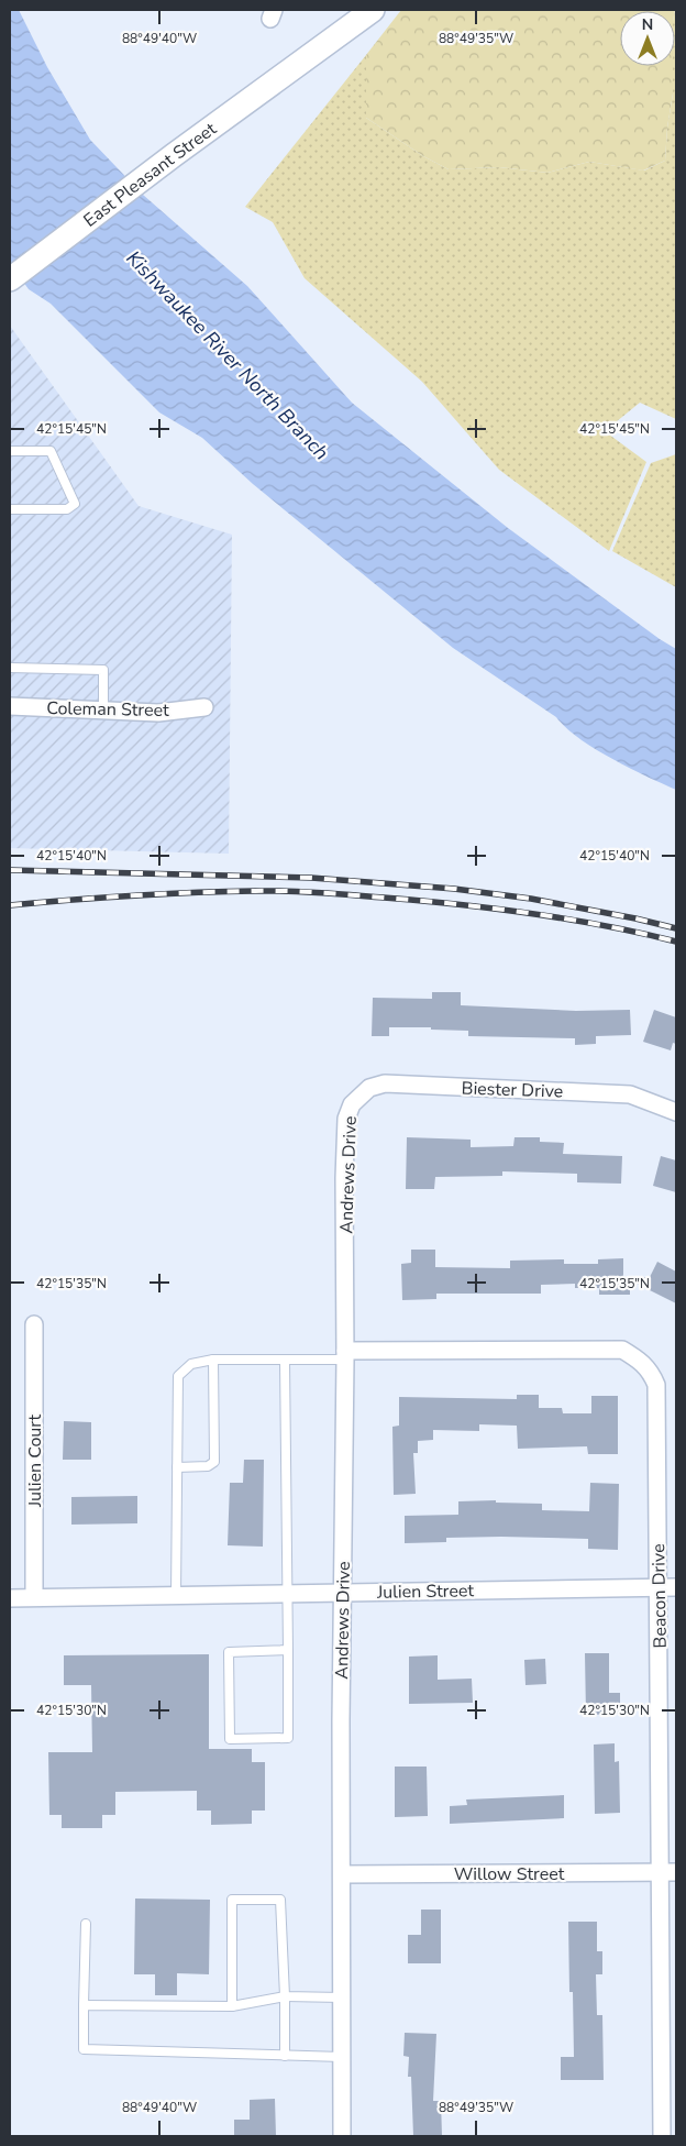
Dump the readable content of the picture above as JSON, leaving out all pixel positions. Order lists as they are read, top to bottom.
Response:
{
  "streets": {
    "main road": ["East Pleasant Street"],
    "street": [
      "Coleman Street",
      "Biester Drive",
      "Andrews Drive",
      "Julien Court",
      "Julien Street",
      "Beacon Drive",
      "Willow Street"
    ]
  },
  "crossings": [
    ["Biester Drive", "Andrews Drive"],
    ["Andrews Drive", "Julien Street"],
    ["Andrews Drive", "Beacon Drive"],
    ["Andrews Drive", "Willow Street"],
    ["Julien Court", "Julien Street"],
    ["Julien Street", "Beacon Drive"],
    ["Beacon Drive", "Willow Street"]
  ],
  "water": ["Kishwaukee River North Branch"],
  "north": "top",
  "coordinates": [
    "88°49'40\"W",
    "88°49'35\"W",
    "42°15'45\"N",
    "42°15'40\"N",
    "42°15'35\"N",
    "42°15'30\"N"
  ]
}
